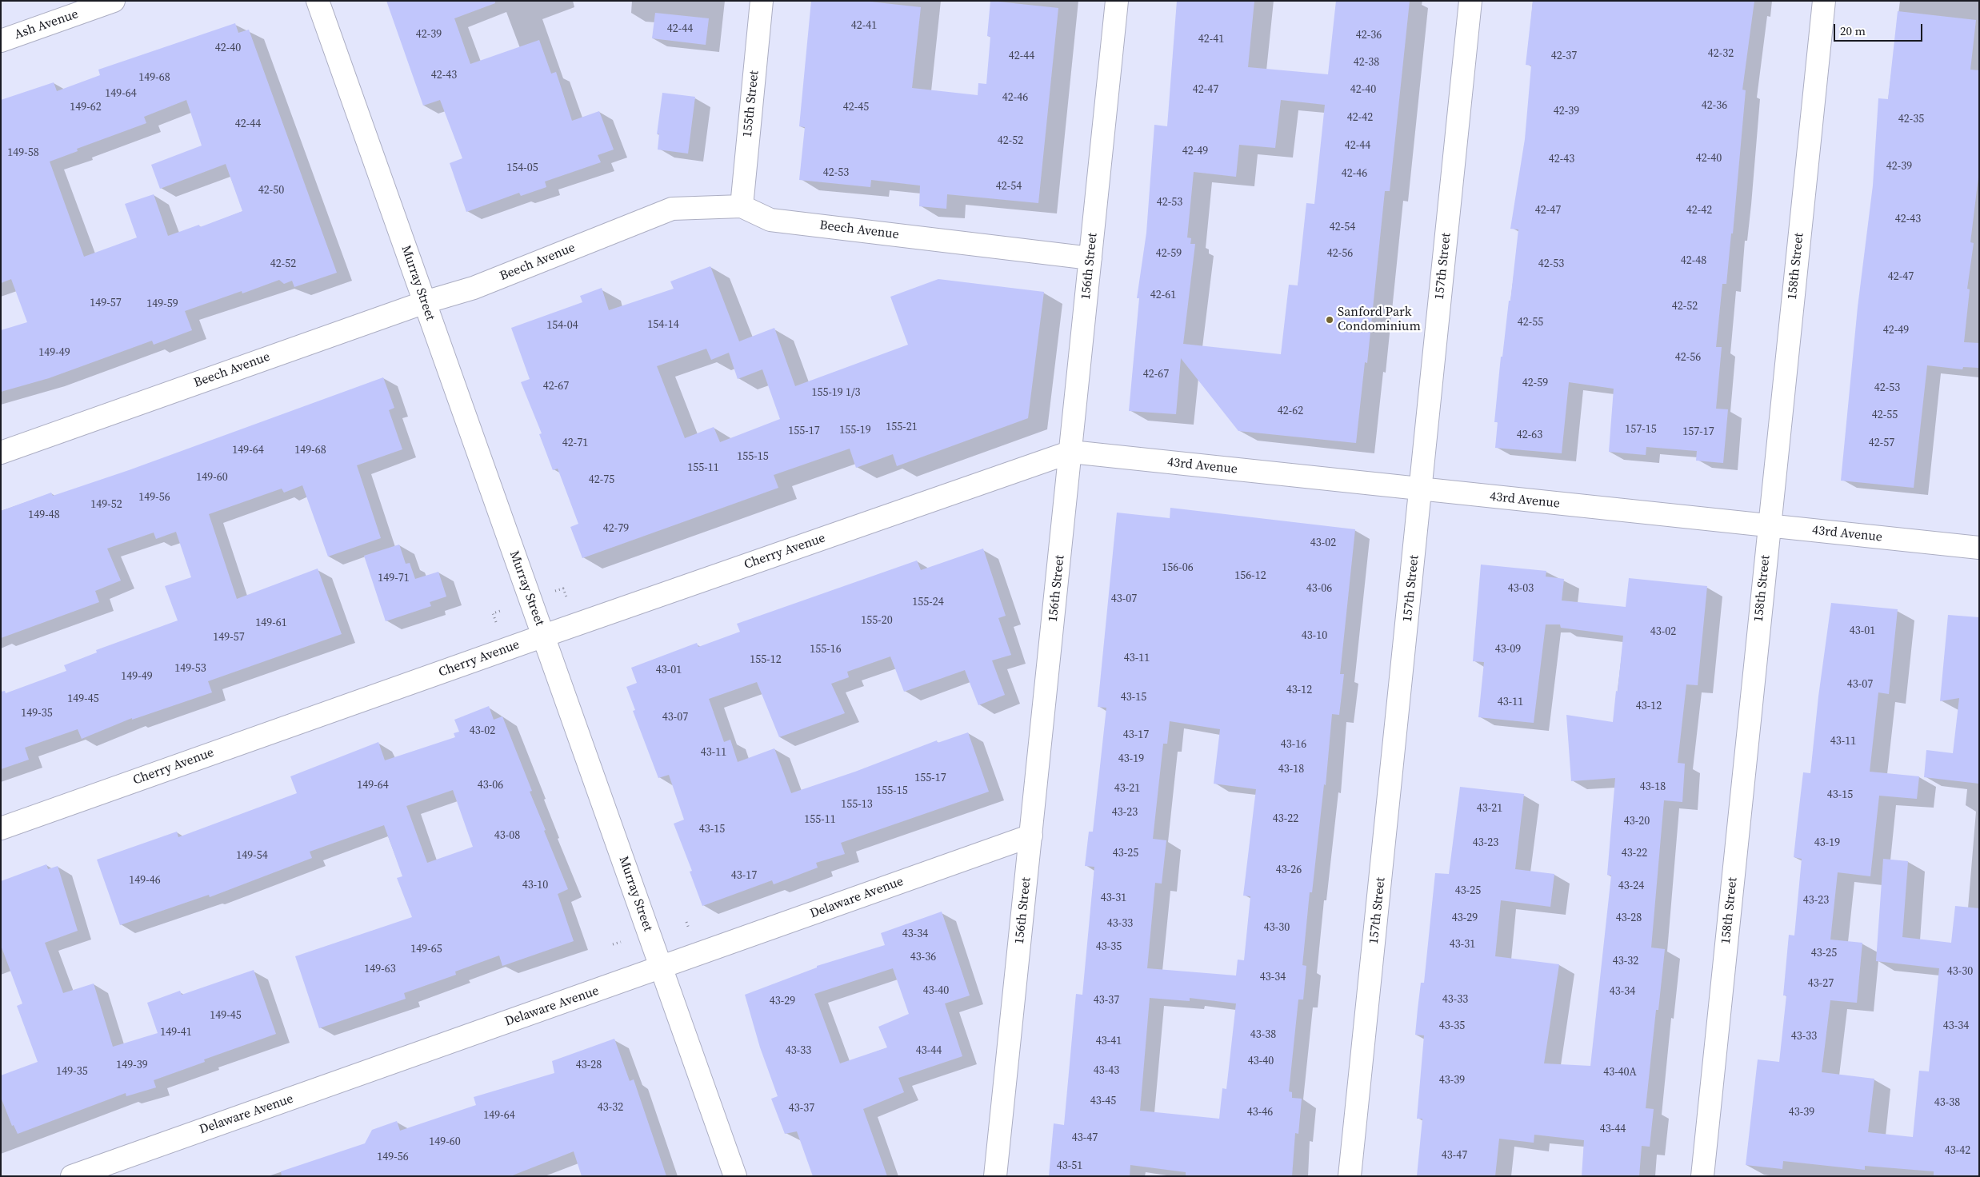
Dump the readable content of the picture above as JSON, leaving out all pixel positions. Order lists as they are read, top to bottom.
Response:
{
  "streets": {
    "street": [
      "Ash Avenue",
      "155th Street",
      "Beech Avenue",
      "156th Street",
      "157th Street",
      "158th Street",
      "Murray Street",
      "43rd Avenue",
      "Cherry Avenue",
      "Delaware Avenue"
    ]
  },
  "crossings": [
    ["155th Street", "Beech Avenue"],
    ["Beech Avenue", "156th Street"],
    ["Beech Avenue", "Murray Street"],
    ["156th Street", "43rd Avenue"],
    ["156th Street", "Cherry Avenue"],
    ["156th Street", "Delaware Avenue"],
    ["157th Street", "43rd Avenue"],
    ["158th Street", "43rd Avenue"],
    ["Murray Street", "Cherry Avenue"],
    ["Murray Street", "Delaware Avenue"],
    ["43rd Avenue", "Cherry Avenue"]
  ],
  "places": ["Sanford Park Condominium"],
  "house_numbers": [
    "42-41",
    "42-44",
    "42-39",
    "42-36",
    "42-41",
    "42-40",
    "42-32",
    "42-44",
    "42-37",
    "42-38",
    "42-43",
    "149-68",
    "42-47",
    "42-40",
    "149-64",
    "42-46",
    "42-36",
    "149-62",
    "42-45",
    "42-39",
    "42-42",
    "42-35",
    "42-44",
    "42-52",
    "42-44",
    "42-49",
    "149-58",
    "42-40",
    "42-43",
    "42-39",
    "154-05",
    "42-53",
    "42-46",
    "42-54",
    "42-50",
    "42-53",
    "42-47",
    "42-42",
    "42-43",
    "42-54",
    "42-59",
    "42-56",
    "42-48",
    "42-52",
    "42-53",
    "42-47",
    "42-61",
    "149-57",
    "149-59",
    "42-52",
    "42-55",
    "154-14",
    "154-04",
    "42-49",
    "149-49",
    "42-56",
    "42-67",
    "42-59",
    "42-67",
    "42-53",
    "155-19 1/3",
    "42-62",
    "42-55",
    "155-21",
    "157-15",
    "155-19",
    "155-17",
    "157-17",
    "42-63",
    "42-71",
    "42-57",
    "149-64",
    "149-68",
    "155-15",
    "155-11",
    "149-60",
    "42-75",
    "149-56",
    "149-52",
    "149-48",
    "42-79",
    "43-02",
    "156-06",
    "156-12",
    "149-71",
    "43-06",
    "43-03",
    "43-07",
    "155-24",
    "155-20",
    "149-61",
    "43-01",
    "43-02",
    "43-10",
    "149-57",
    "155-16",
    "43-09",
    "43-11",
    "155-12",
    "149-53",
    "43-01",
    "149-49",
    "43-07",
    "43-12",
    "43-15",
    "149-45",
    "43-11",
    "43-12",
    "149-35",
    "43-07",
    "43-02",
    "43-17",
    "43-11",
    "43-16",
    "43-11",
    "43-19",
    "43-18",
    "155-17",
    "149-64",
    "43-06",
    "43-18",
    "43-21",
    "155-15",
    "43-15",
    "155-13",
    "43-21",
    "43-23",
    "43-22",
    "155-11",
    "43-20",
    "43-15",
    "43-08",
    "43-23",
    "43-19",
    "43-25",
    "43-22",
    "149-54",
    "43-26",
    "43-17",
    "149-46",
    "43-10",
    "43-24",
    "43-25",
    "43-31",
    "43-23",
    "43-29",
    "43-28",
    "43-33",
    "43-30",
    "43-34",
    "43-31",
    "43-35",
    "149-65",
    "43-25",
    "43-36",
    "43-32",
    "149-63",
    "43-30",
    "43-34",
    "43-27",
    "43-40",
    "43-34",
    "43-33",
    "43-37",
    "43-29",
    "149-45",
    "43-35",
    "43-34",
    "149-41",
    "43-38",
    "43-33",
    "43-41",
    "43-33",
    "43-44",
    "43-40",
    "149-39",
    "43-28",
    "43-43",
    "149-35",
    "43-40A",
    "43-39",
    "43-45",
    "43-38",
    "43-32",
    "43-37",
    "43-46",
    "43-39",
    "149-64",
    "43-44",
    "43-47",
    "149-60",
    "43-42",
    "43-47",
    "149-56",
    "43-51"
  ],
  "scale_bar": "20 m"
}
